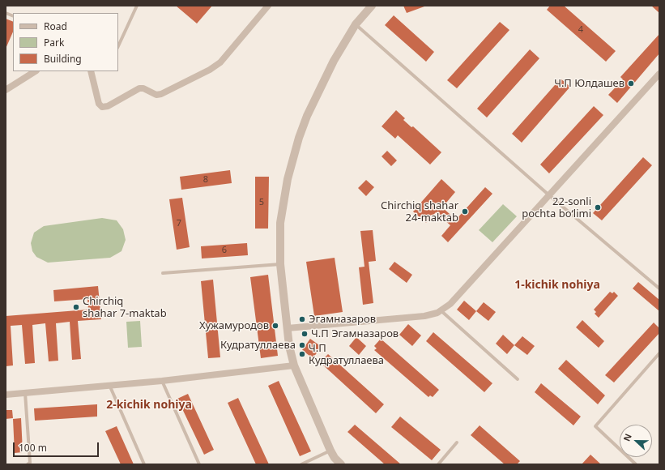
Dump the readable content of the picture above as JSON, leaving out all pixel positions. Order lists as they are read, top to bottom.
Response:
{
  "districts": ["1-kichik nohiya", "2-kichik nohiya"],
  "places": [
    "Ч.П Юлдашев",
    "22-sonli pochta bo‘limi",
    "Chirchiq shahar 24-maktab",
    "Chirchiq shahar 7-maktab",
    "Эгамназаров",
    "Хужамуродов",
    "Ч.П Эгамназаров",
    "Кудратуллаева",
    "Ч.П Кудратуллаева"
  ],
  "house_numbers": [
    "4",
    "8",
    "5",
    "7",
    "6"
  ],
  "legend": ["Road", "Park", "Building"],
  "scale_bar": "100 m",
  "north": "left"
}
